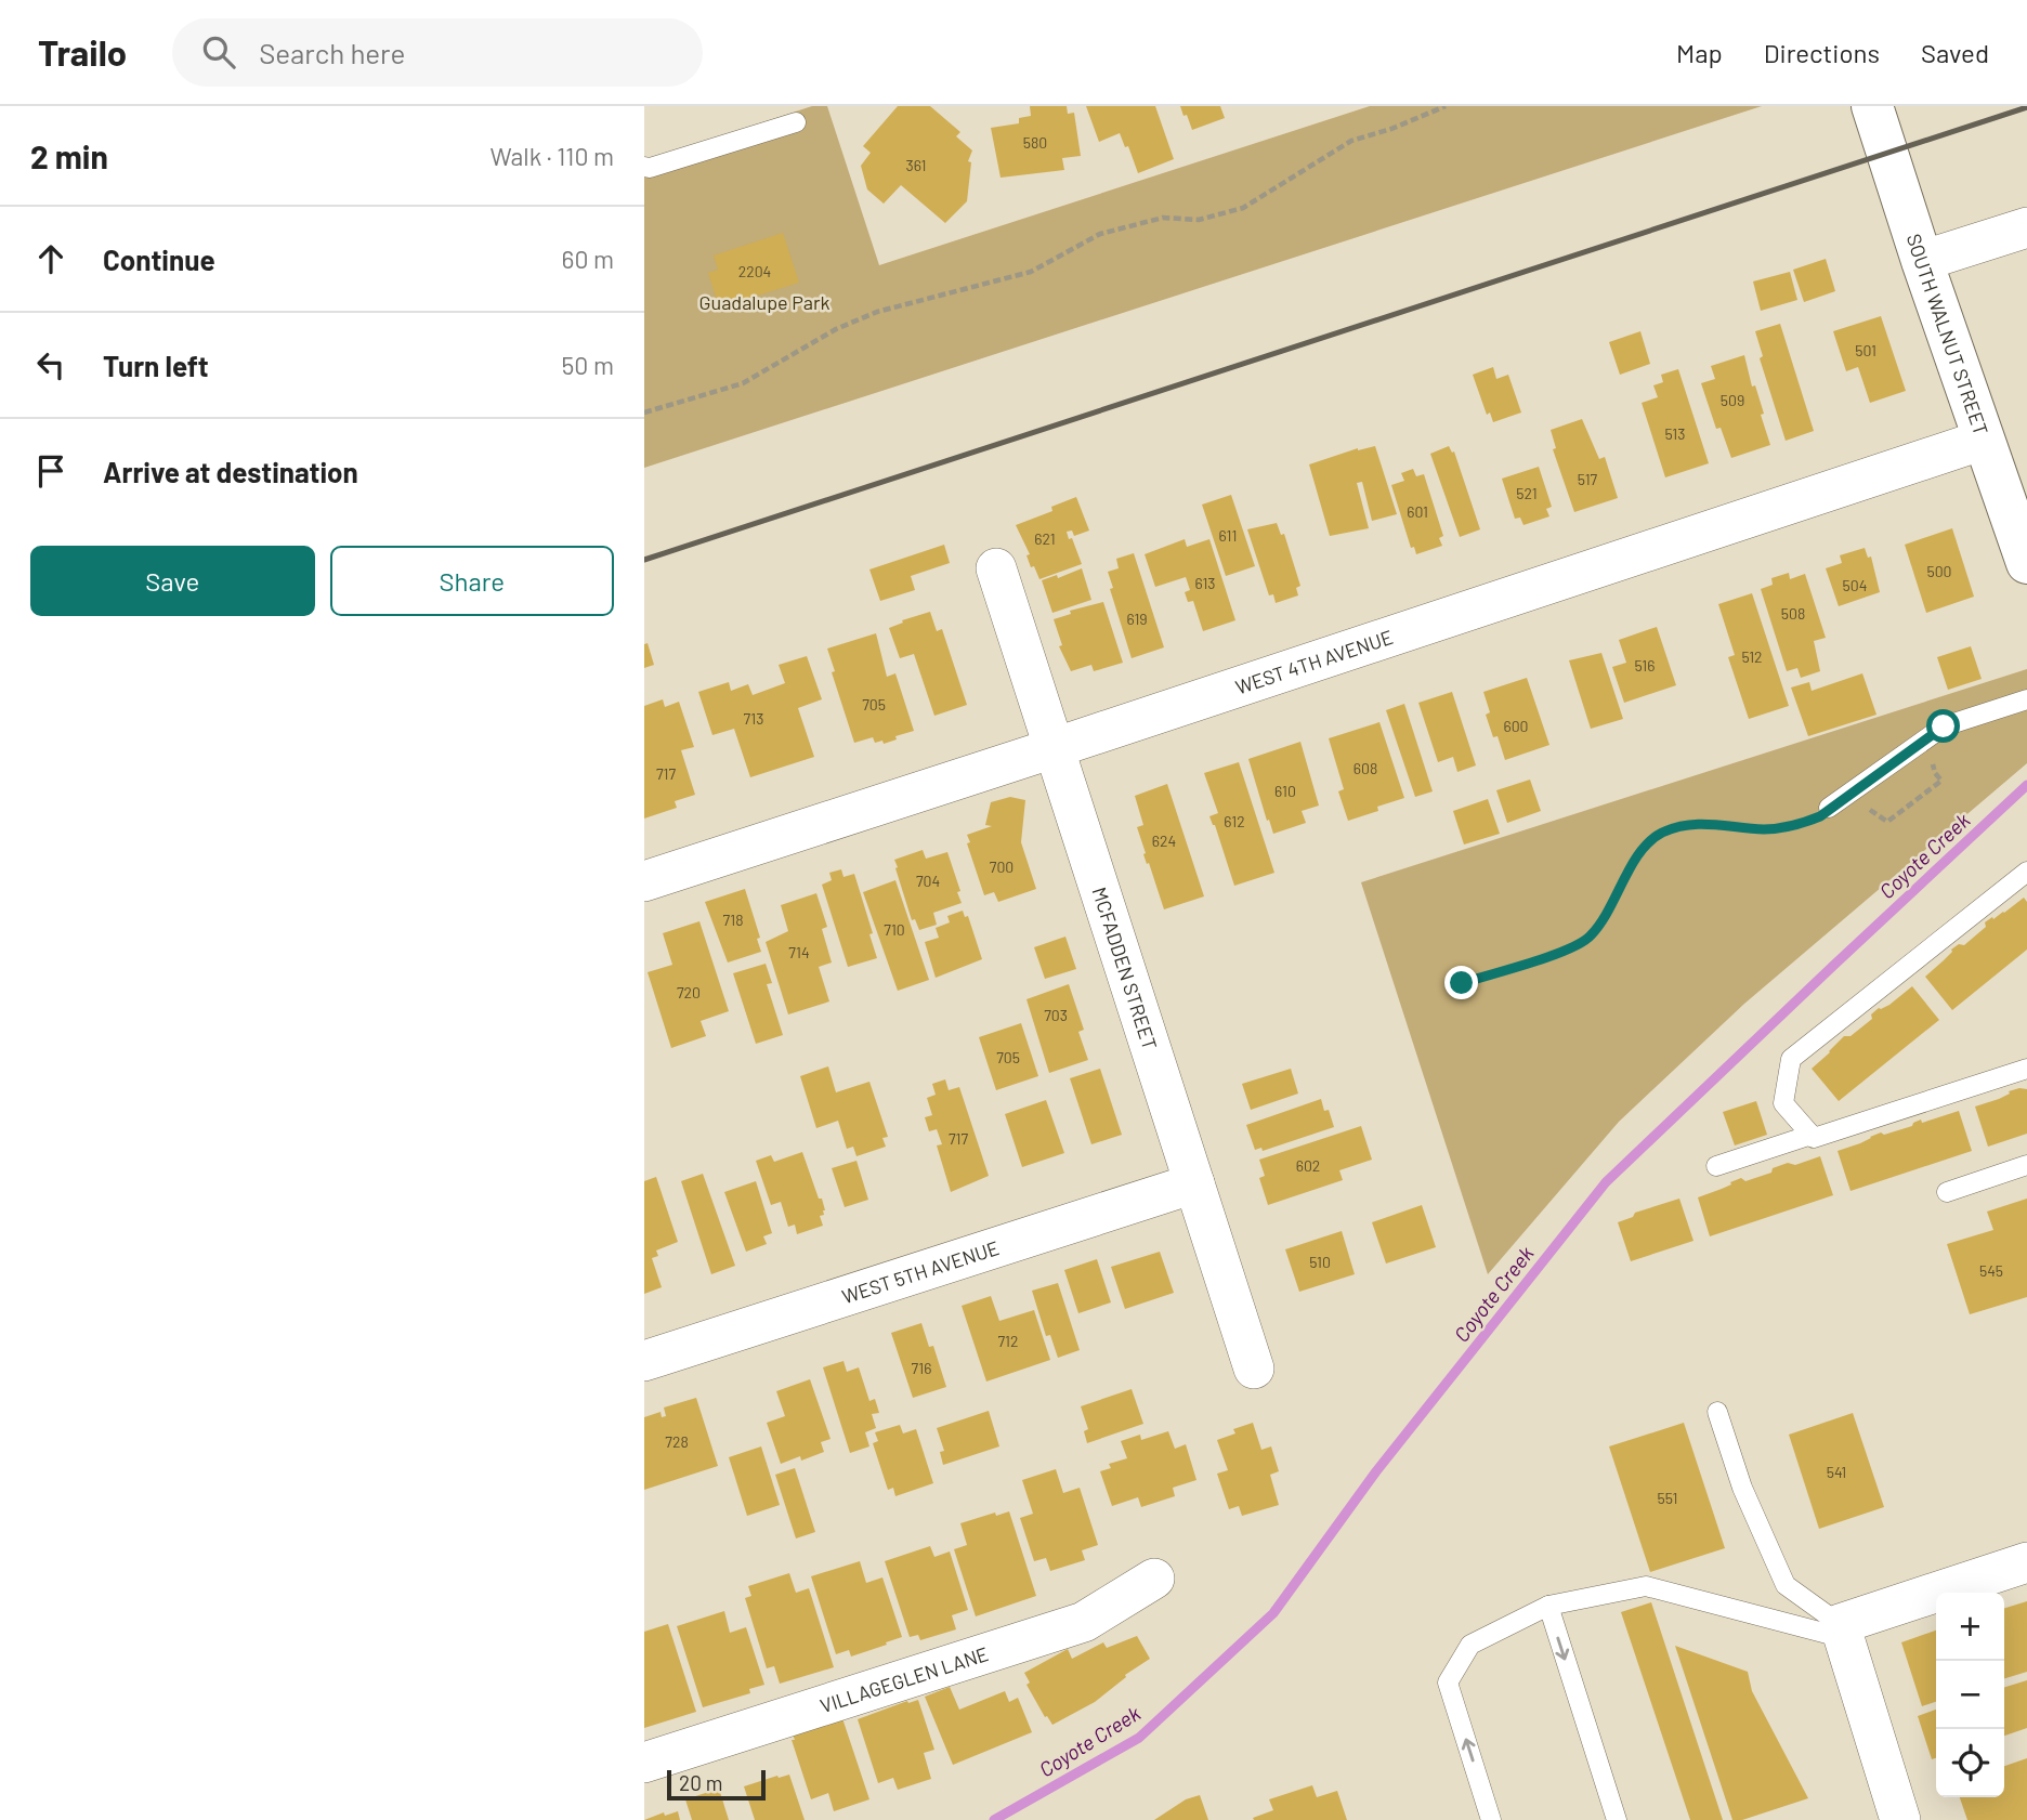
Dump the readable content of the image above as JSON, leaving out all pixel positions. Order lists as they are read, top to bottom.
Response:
{
  "streets": {
    "street": [
      "SOUTH WALNUT STREET",
      "WEST 4TH AVENUE",
      "MCFADDEN STREET",
      "WEST 5TH AVENUE",
      "VILLAGEGLEN LANE"
    ]
  },
  "crossings": [
    ["SOUTH WALNUT STREET", "WEST 4TH AVENUE"],
    ["WEST 4TH AVENUE", "MCFADDEN STREET"],
    ["MCFADDEN STREET", "WEST 5TH AVENUE"]
  ],
  "water": ["Coyote Creek"],
  "parks": ["Guadalupe Park"],
  "house_numbers": [
    "580",
    "361",
    "2204",
    "501",
    "509",
    "513",
    "517",
    "521",
    "601",
    "611",
    "621",
    "500",
    "613",
    "504",
    "508",
    "619",
    "512",
    "516",
    "705",
    "713",
    "600",
    "608",
    "717",
    "610",
    "612",
    "624",
    "700",
    "704",
    "718",
    "710",
    "714",
    "720",
    "703",
    "705",
    "717",
    "602",
    "510",
    "545",
    "712",
    "716",
    "728",
    "541",
    "551"
  ],
  "scale_bar": "20 m",
  "page": {
    "header": "Trailo",
    "search": "Search here",
    "nav": ["Map", "Directions", "Saved"],
    "heading": ["2 min", "Walk · 110 m"],
    "list": [
      ["Continue", "60 m"],
      ["Turn left", "50 m"],
      "Arrive at destination"
    ],
    "buttons": ["Save", "Share"],
    "map_buttons": ["+", "−"],
    "scale": "20 m"
  }
}
